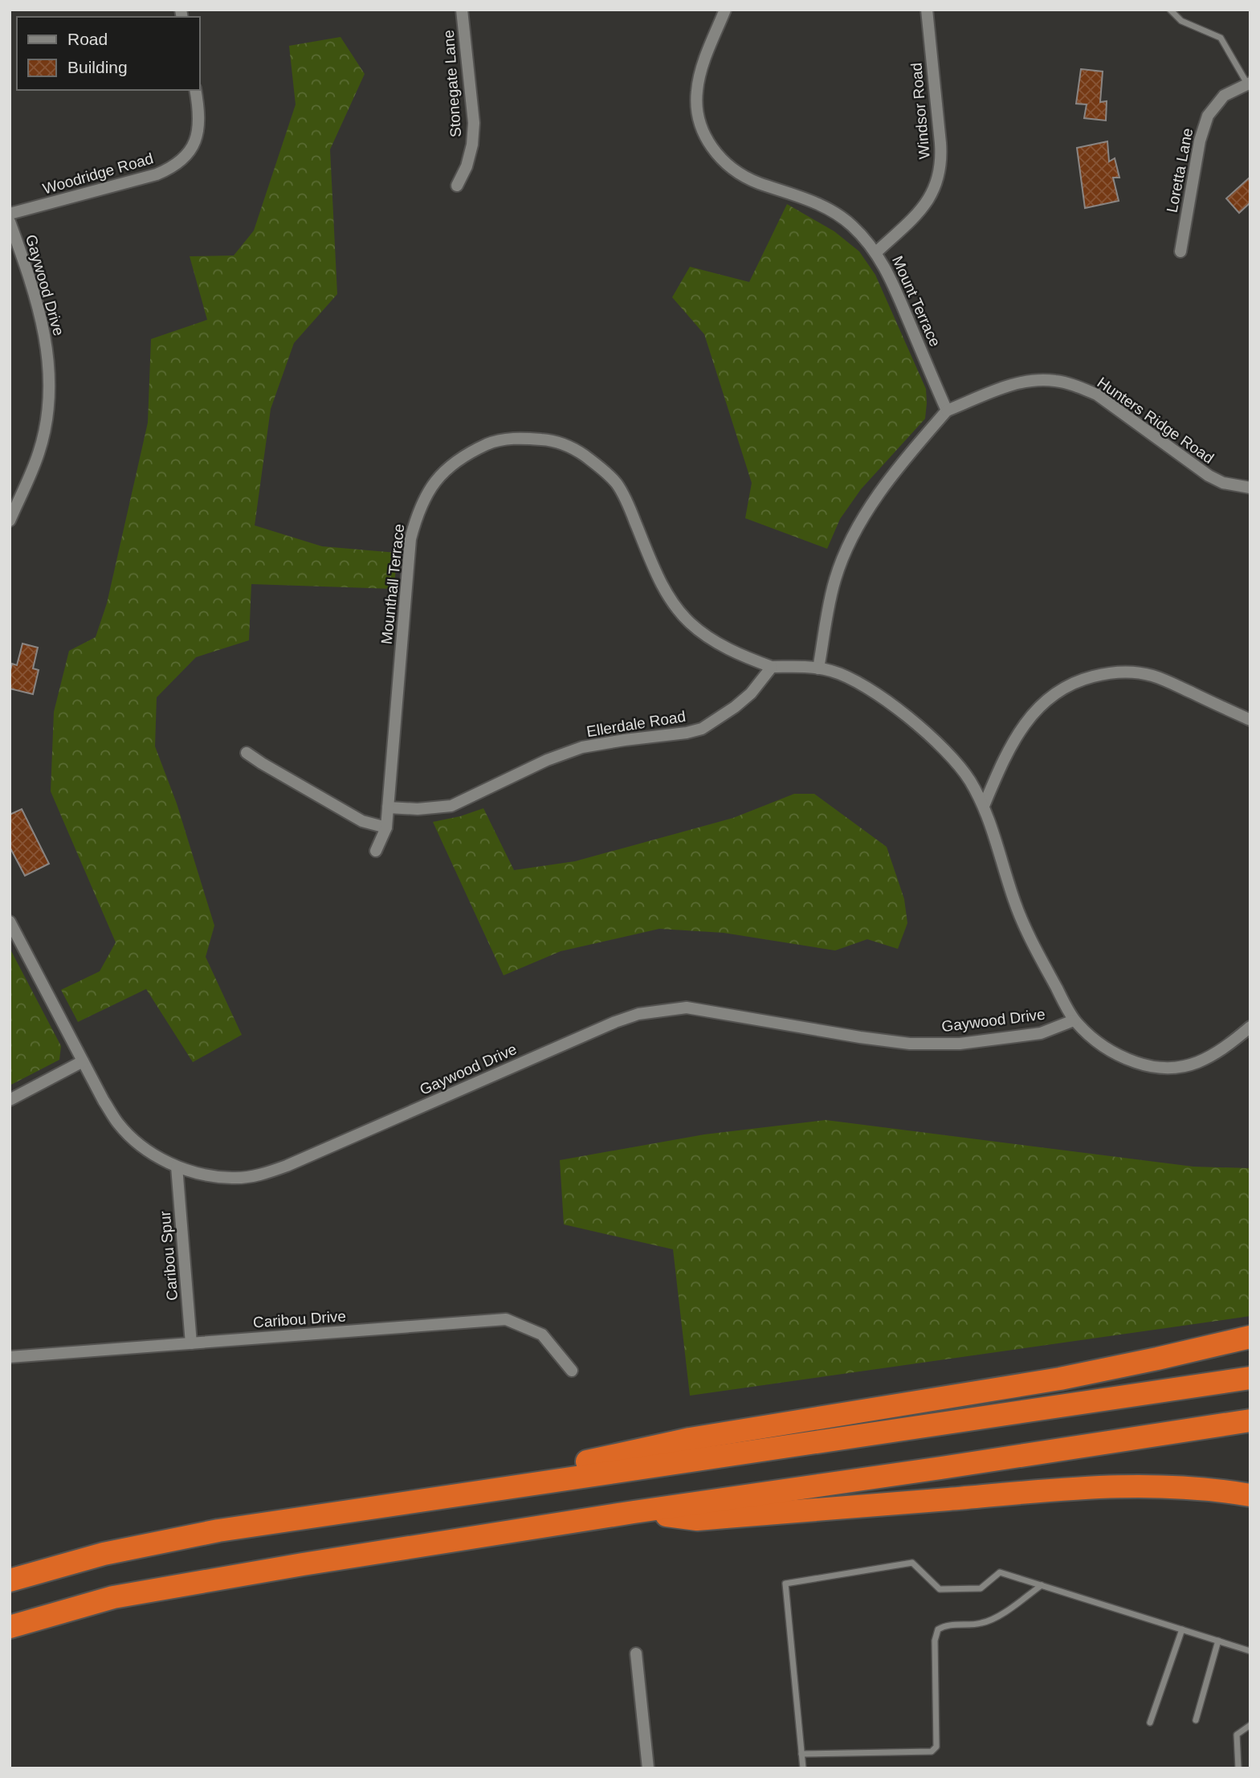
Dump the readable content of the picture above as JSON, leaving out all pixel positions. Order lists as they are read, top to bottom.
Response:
{
  "streets": {
    "street": [
      "Stonegate Lane",
      "Windsor Road",
      "Loretta Lane",
      "Woodridge Road",
      "Gaywood Drive",
      "Mount Terrace",
      "Hunters Ridge Road",
      "Mounthall Terrace",
      "Ellerdale Road",
      "Caribou Spur",
      "Caribou Drive"
    ]
  },
  "crossings": [
    ["Windsor Road", "Mount Terrace"],
    ["Gaywood Drive", "Caribou Spur"],
    ["Mount Terrace", "Hunters Ridge Road"],
    ["Mounthall Terrace", "Ellerdale Road"],
    ["Caribou Spur", "Caribou Drive"]
  ],
  "legend": ["Road", "Building"]
}
